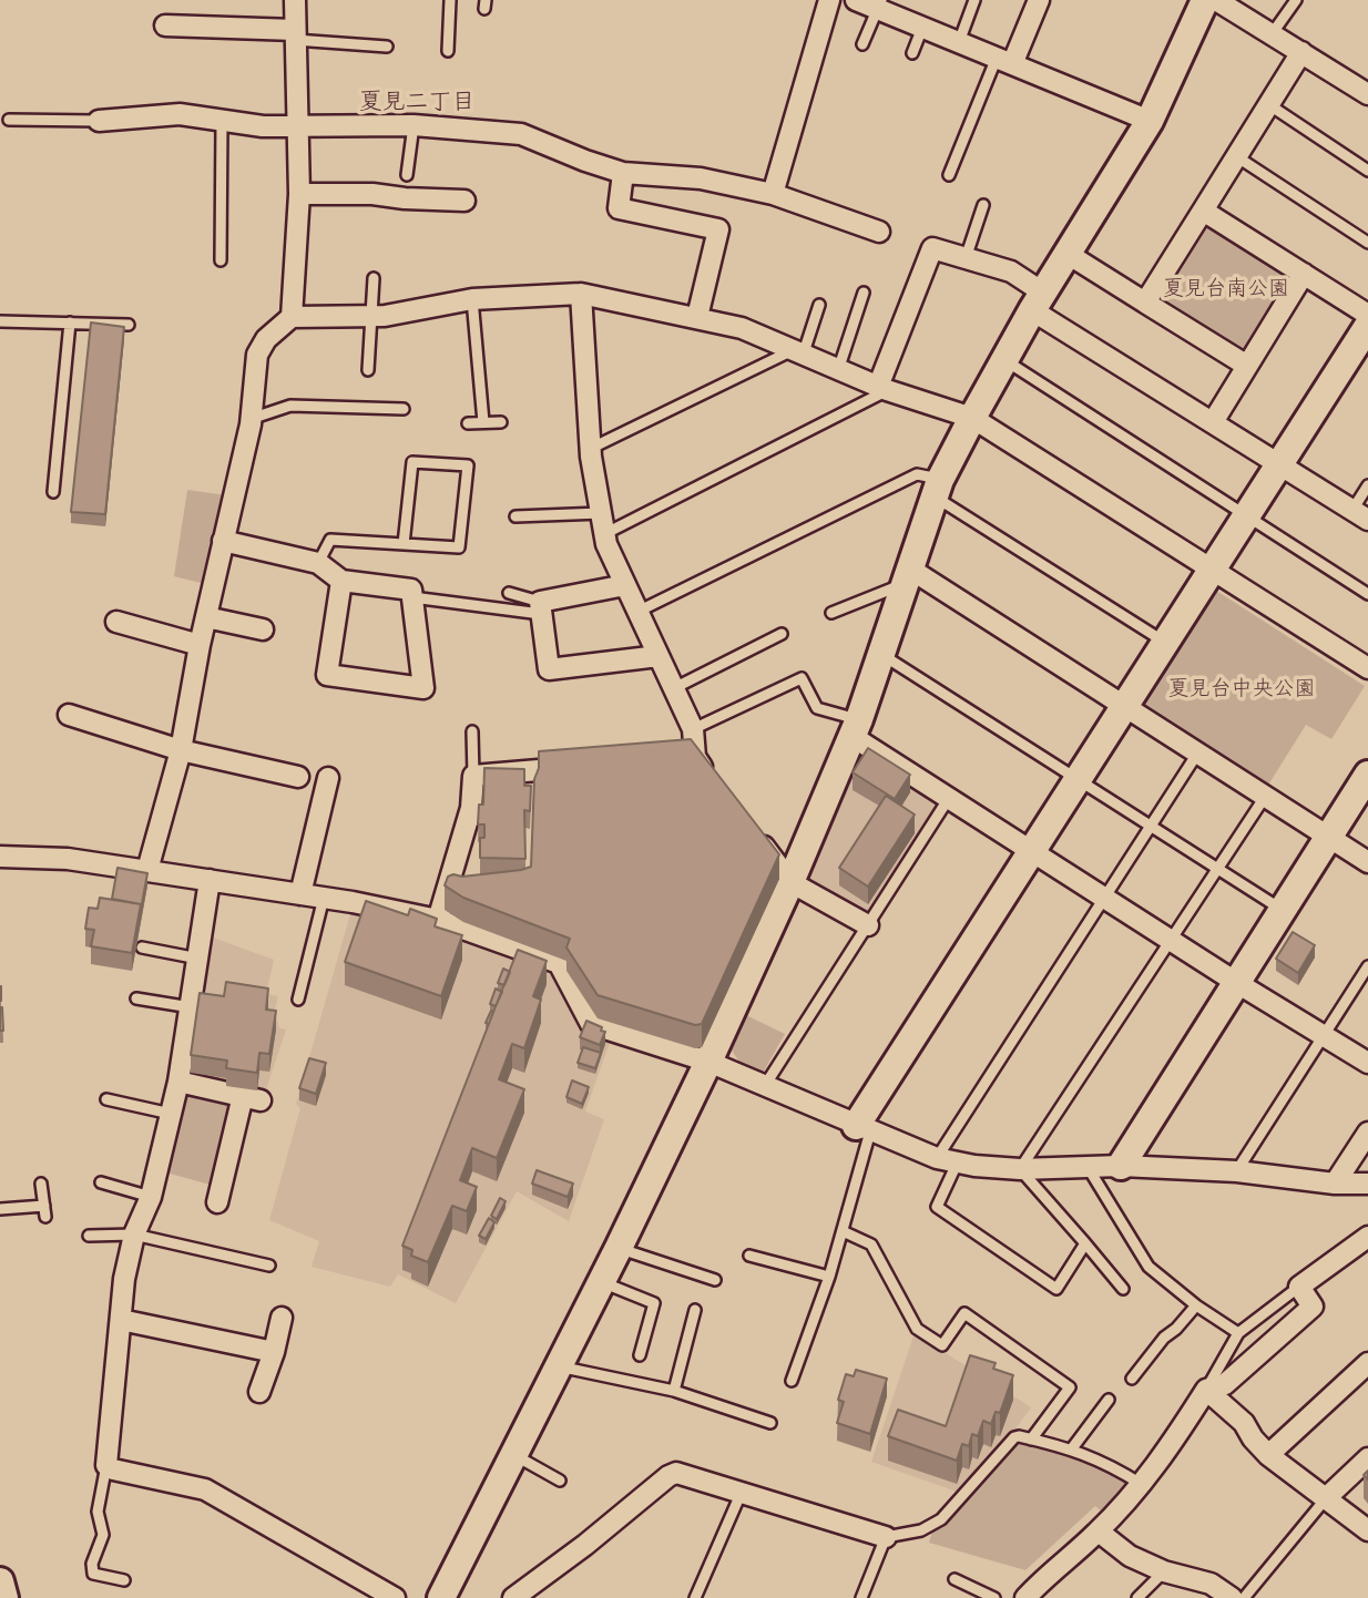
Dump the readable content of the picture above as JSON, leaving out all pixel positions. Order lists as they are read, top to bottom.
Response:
{
  "districts": ["夏見二丁目"],
  "parks": ["夏見台南公園", "夏見台中央公園"]
}
